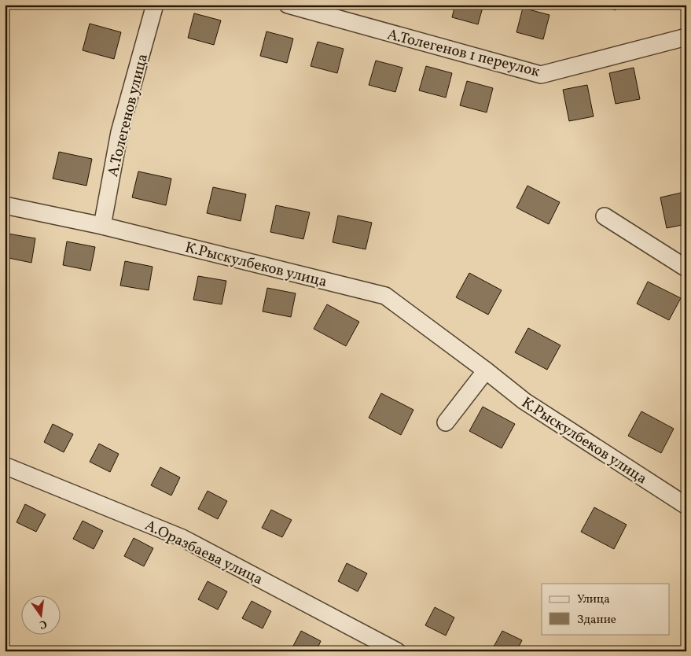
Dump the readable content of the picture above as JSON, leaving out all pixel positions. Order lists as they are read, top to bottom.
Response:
{
  "streets": {
    "street": [
      "А.Толегенов 1 переулок",
      "А.Толегенов улица",
      "К.Рыскулбеков улица",
      "А.Оразбаева улица"
    ]
  },
  "crossings": [
    ["А.Толегенов улица", "К.Рыскулбеков улица"]
  ],
  "legend": ["Улица", "Здание"],
  "north": "bottom"
}
